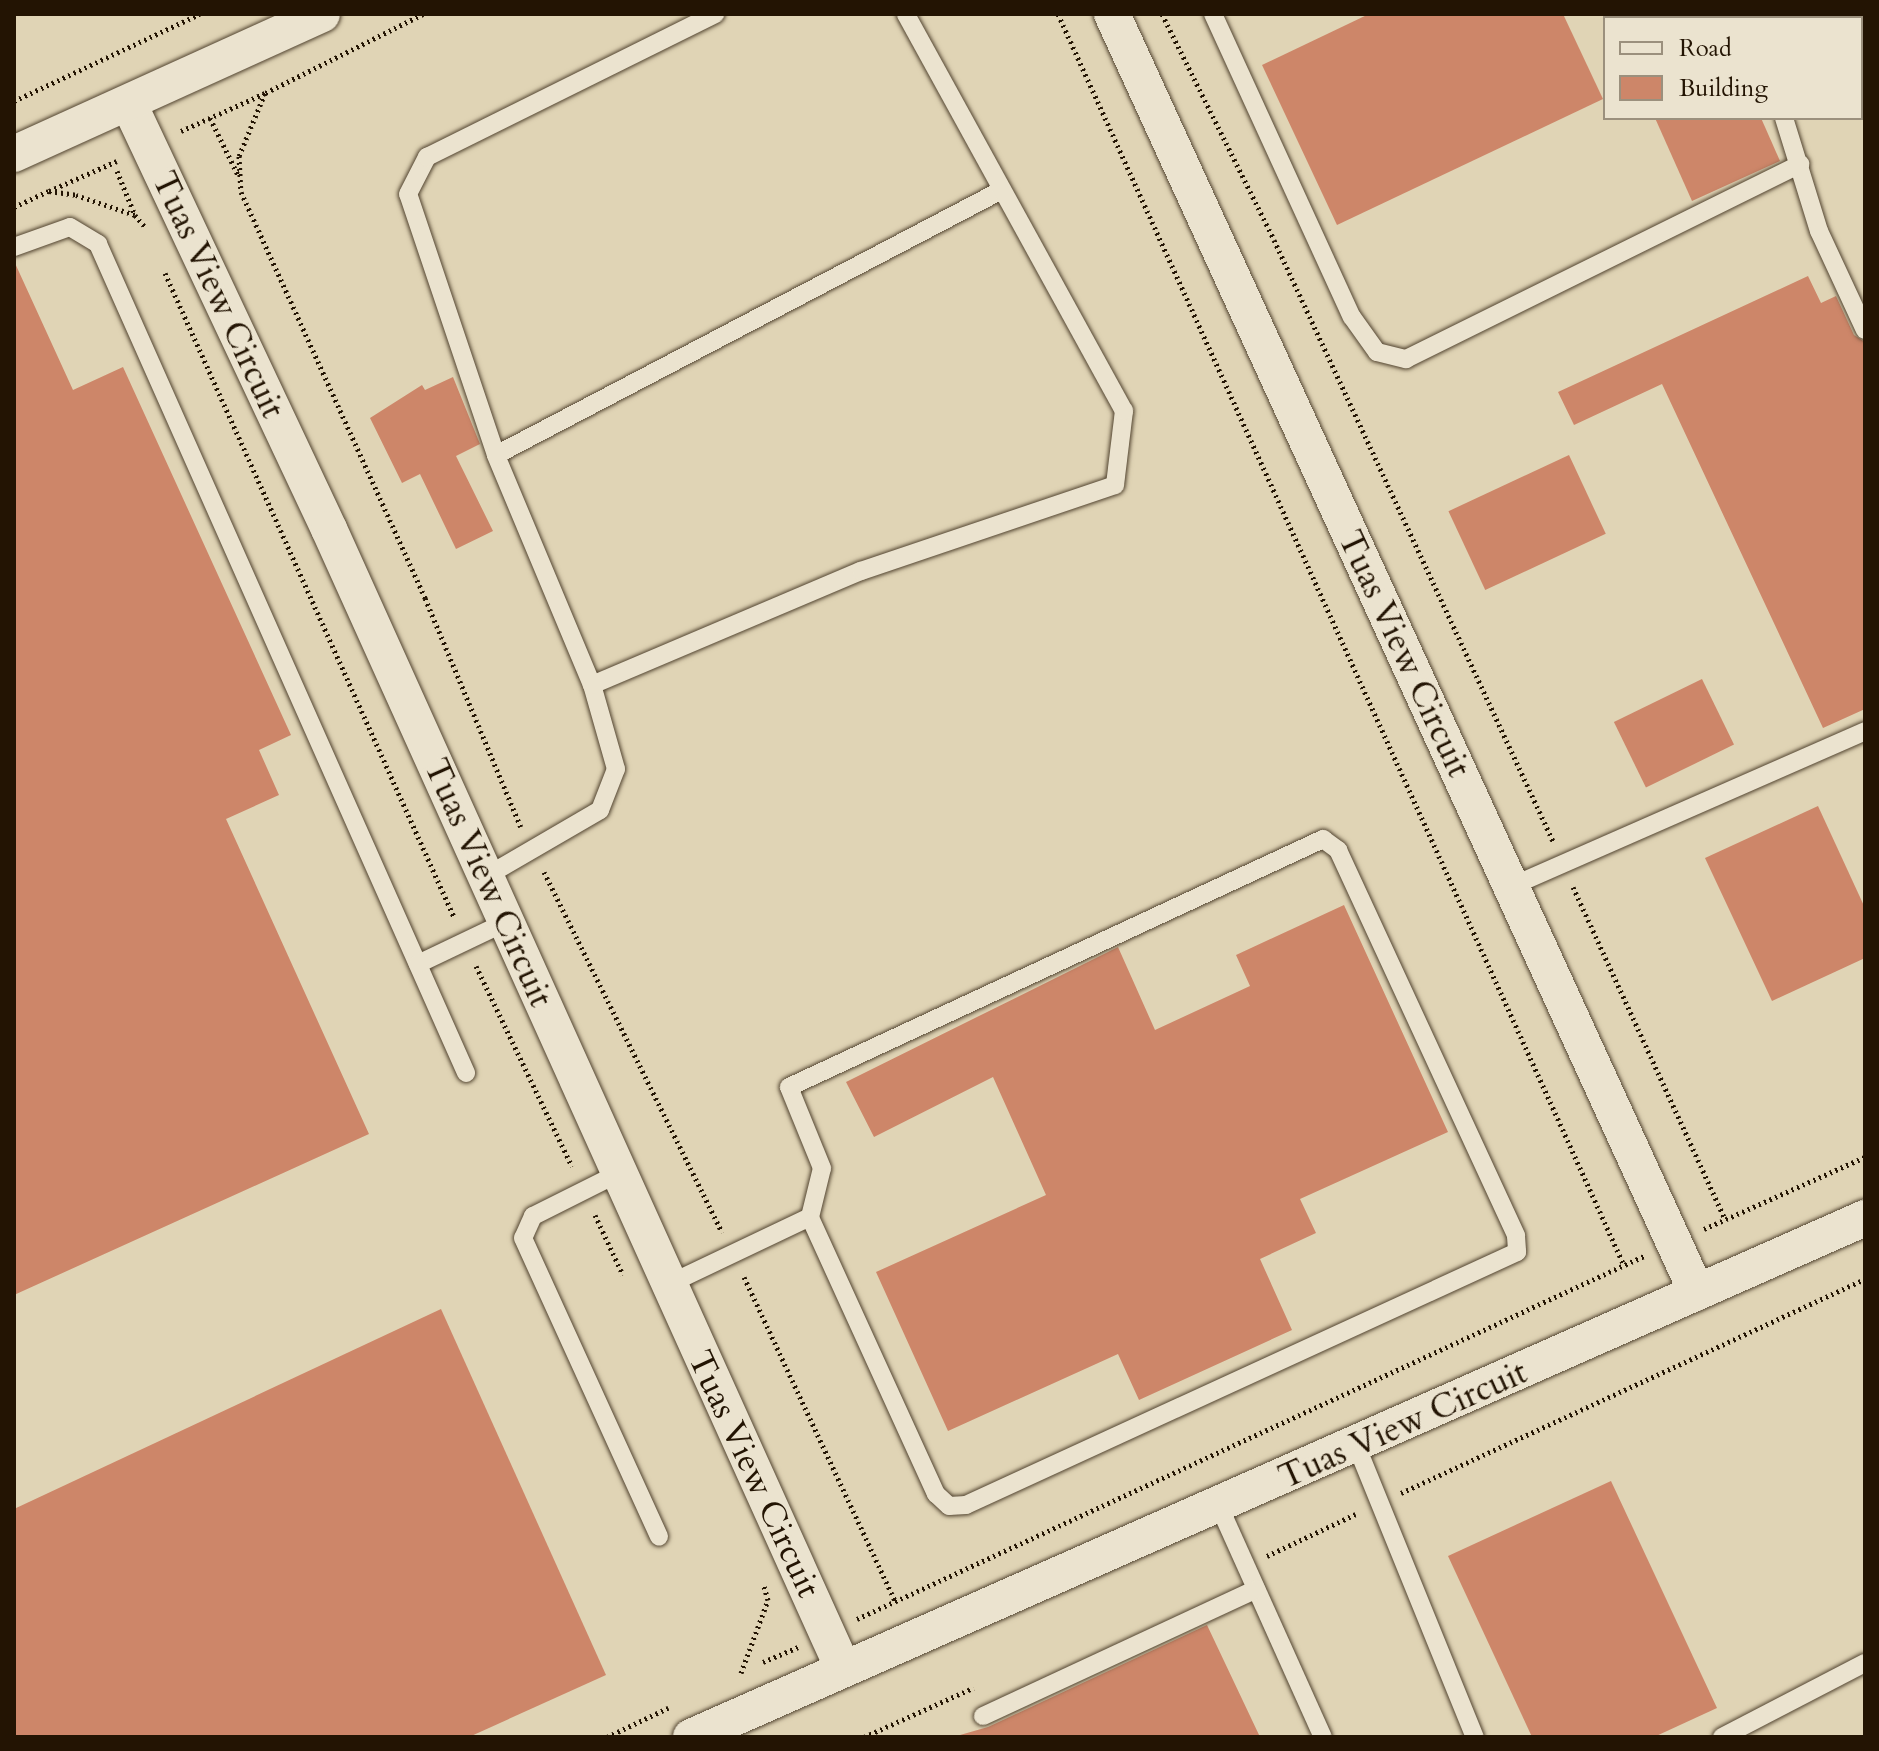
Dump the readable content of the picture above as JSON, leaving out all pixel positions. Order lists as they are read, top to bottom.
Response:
{
  "streets": {
    "street": ["Tuas View Circuit"]
  },
  "legend": ["Road", "Building"]
}
